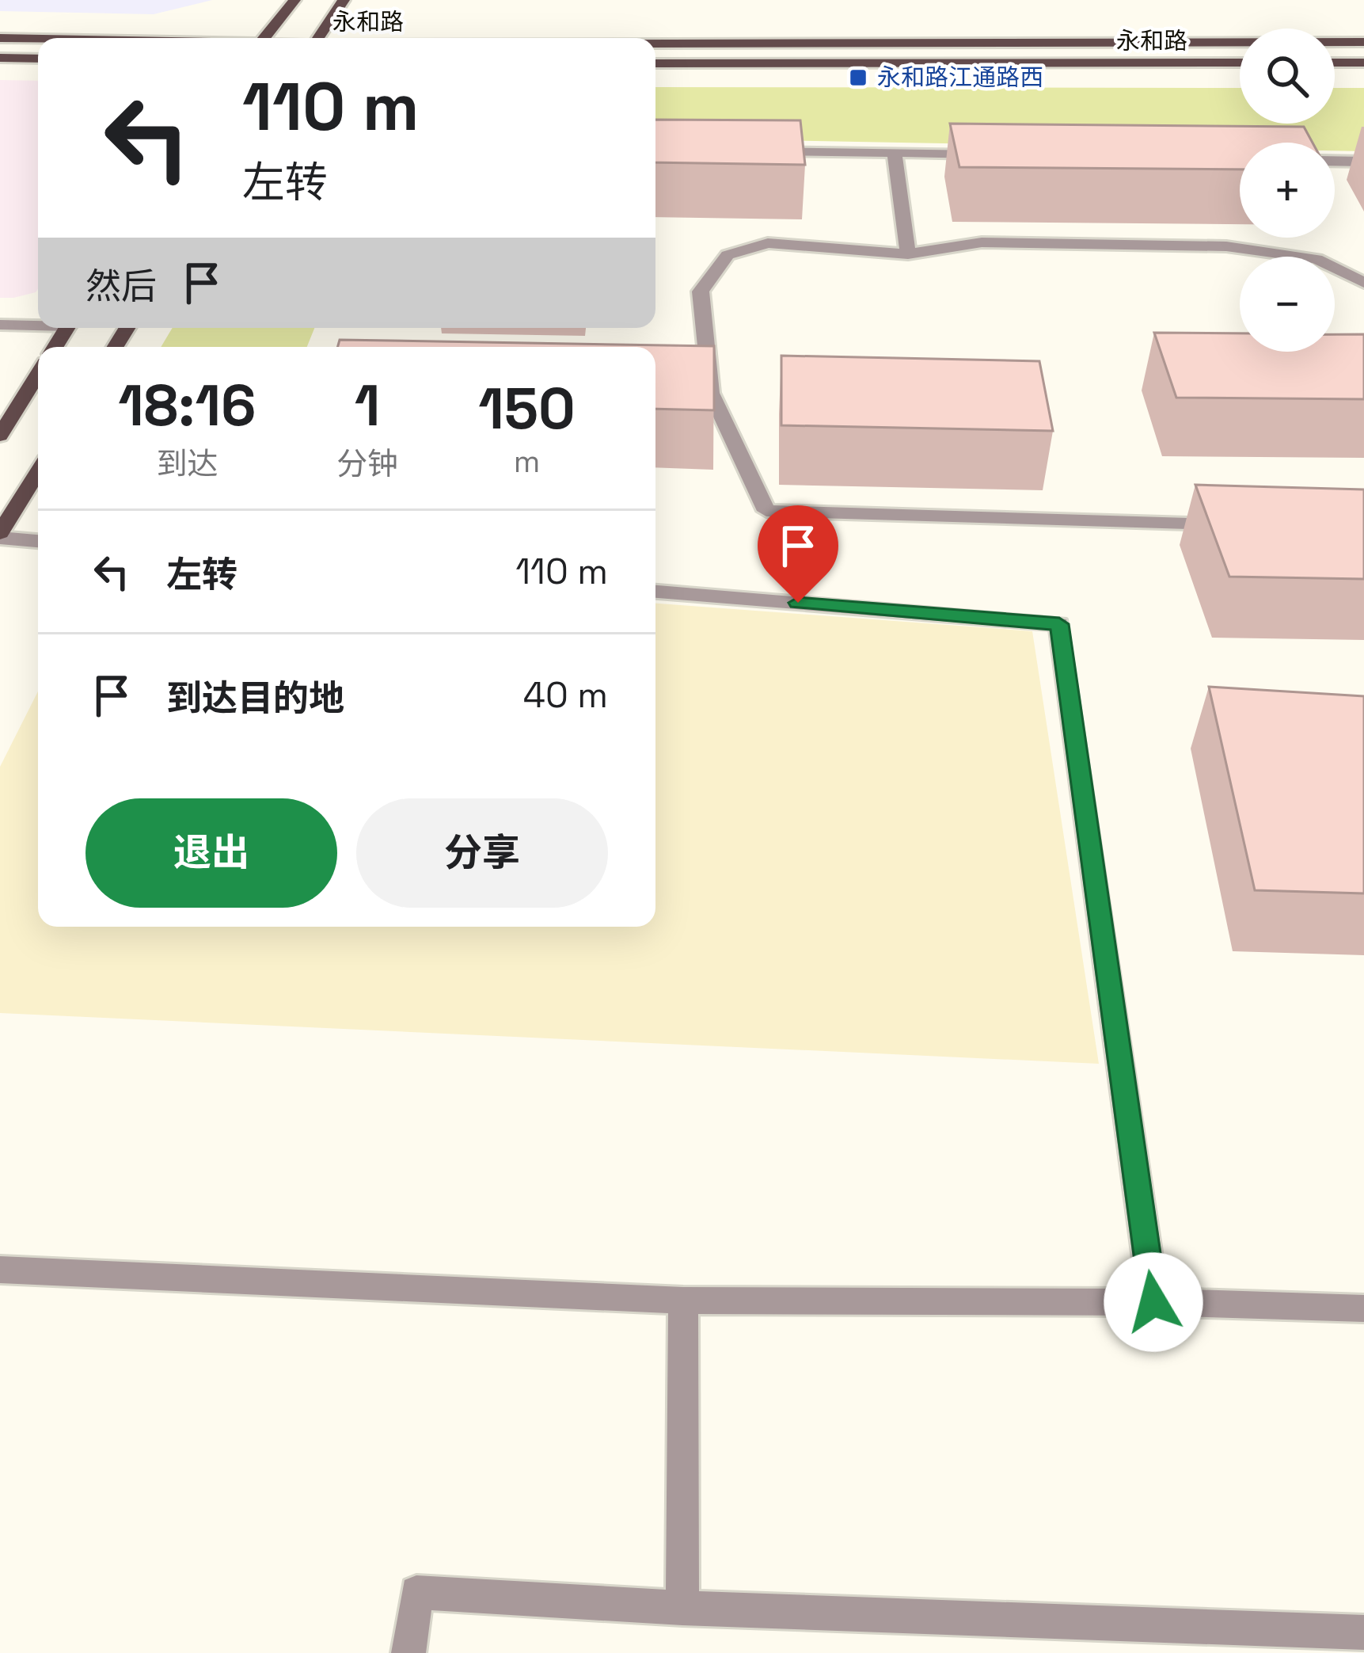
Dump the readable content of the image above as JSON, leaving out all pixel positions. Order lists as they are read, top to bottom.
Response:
{
  "streets": {
    "main road": ["永和路"]
  },
  "places": {
    "transit": ["永和路江通路西"]
  },
  "page": {
    "map_buttons": ["+", "−"],
    "turn": ["110 m", "左转"],
    "then": "然后",
    "eta": [
      "18:16",
      "到达",
      "1",
      "分钟",
      "150",
      "m"
    ],
    "list": [
      {
        "name": "左转",
        "value": "110 m"
      },
      {
        "name": "到达目的地",
        "value": "40 m"
      }
    ],
    "buttons": ["退出", "分享"]
  }
}
